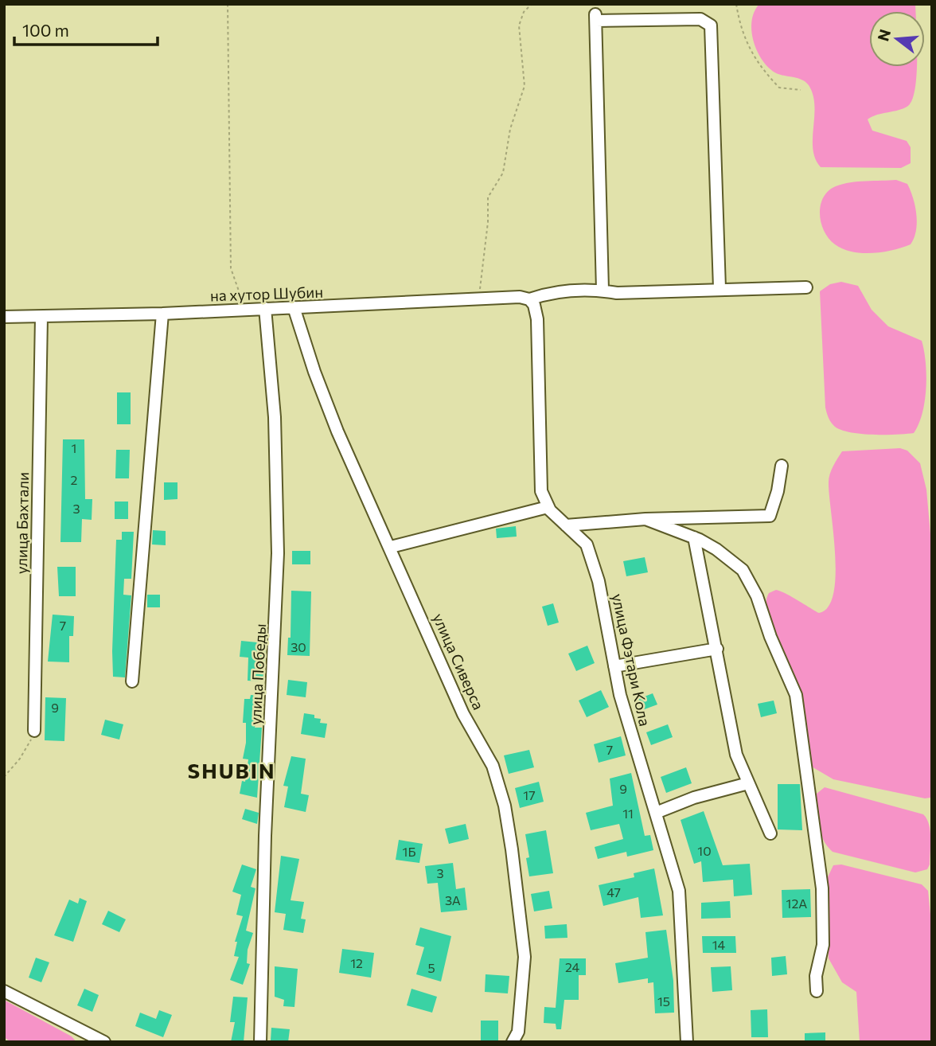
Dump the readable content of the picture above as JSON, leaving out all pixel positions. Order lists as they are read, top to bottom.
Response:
{
  "streets": {
    "street": [
      "на хутор Шубин",
      "улица Бахтали",
      "улица Фэтари Кола",
      "улица Сиверса",
      "улица Победы"
    ]
  },
  "crossings": [
    ["на хутор Шубин", "улица Бахтали"],
    ["на хутор Шубин", "улица Сиверса"],
    ["на хутор Шубин", "улица Победы"]
  ],
  "districts": ["SHUBIN"],
  "house_numbers": [
    "1",
    "2",
    "3",
    "7",
    "30",
    "9",
    "7",
    "9",
    "17",
    "11",
    "10",
    "1Б",
    "3",
    "47",
    "3А",
    "12А",
    "14",
    "12",
    "24",
    "5",
    "15"
  ],
  "scale_bar": "100 m",
  "north": "left"
}
